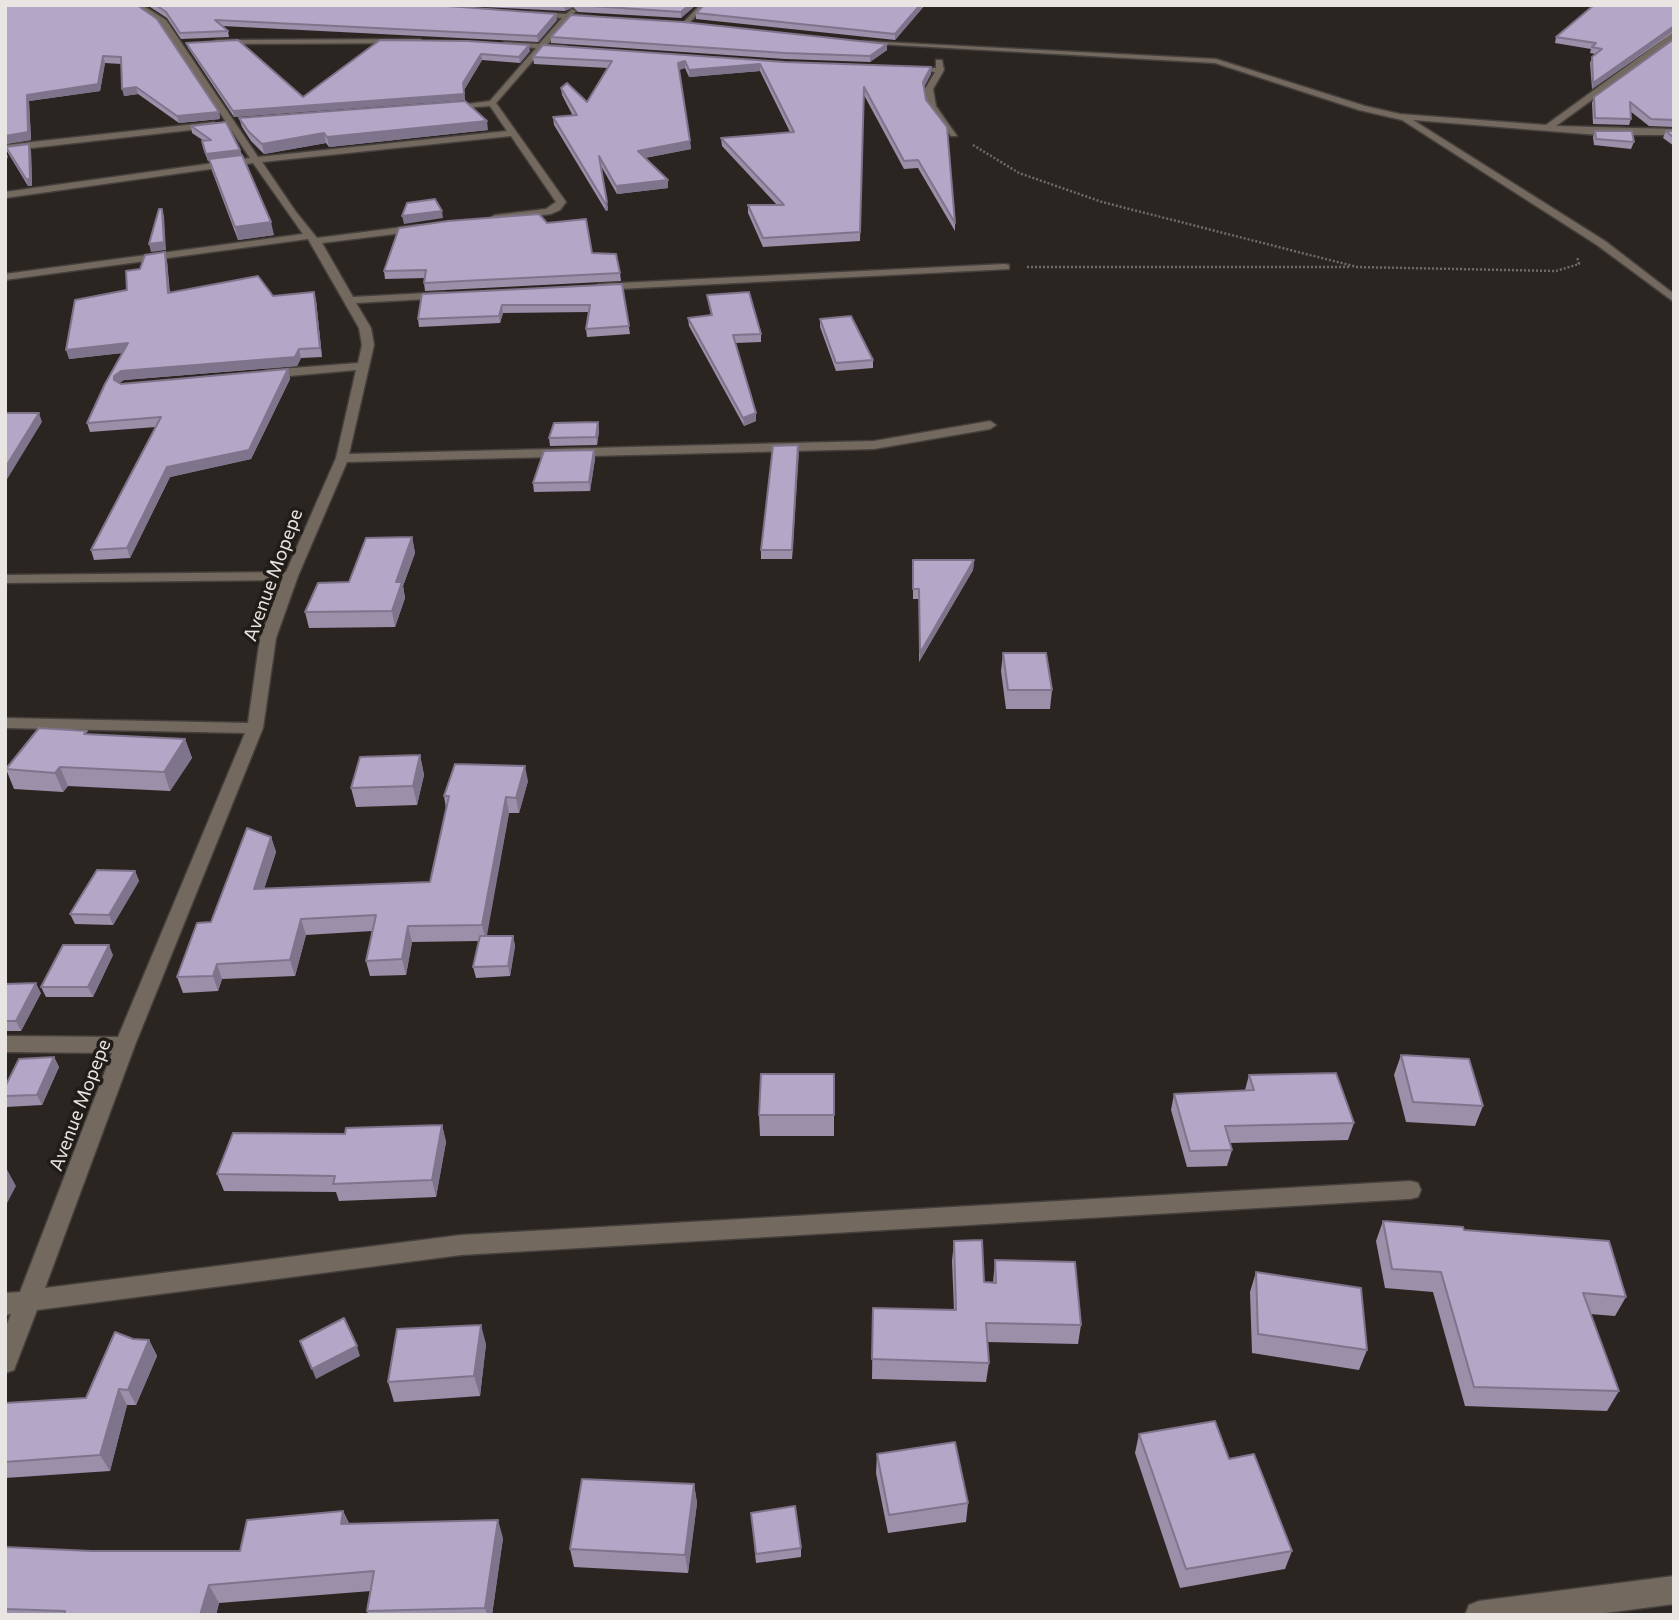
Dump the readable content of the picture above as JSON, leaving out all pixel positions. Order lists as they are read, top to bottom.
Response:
{
  "streets": {
    "street": ["Avenue Mopepe"]
  }
}
